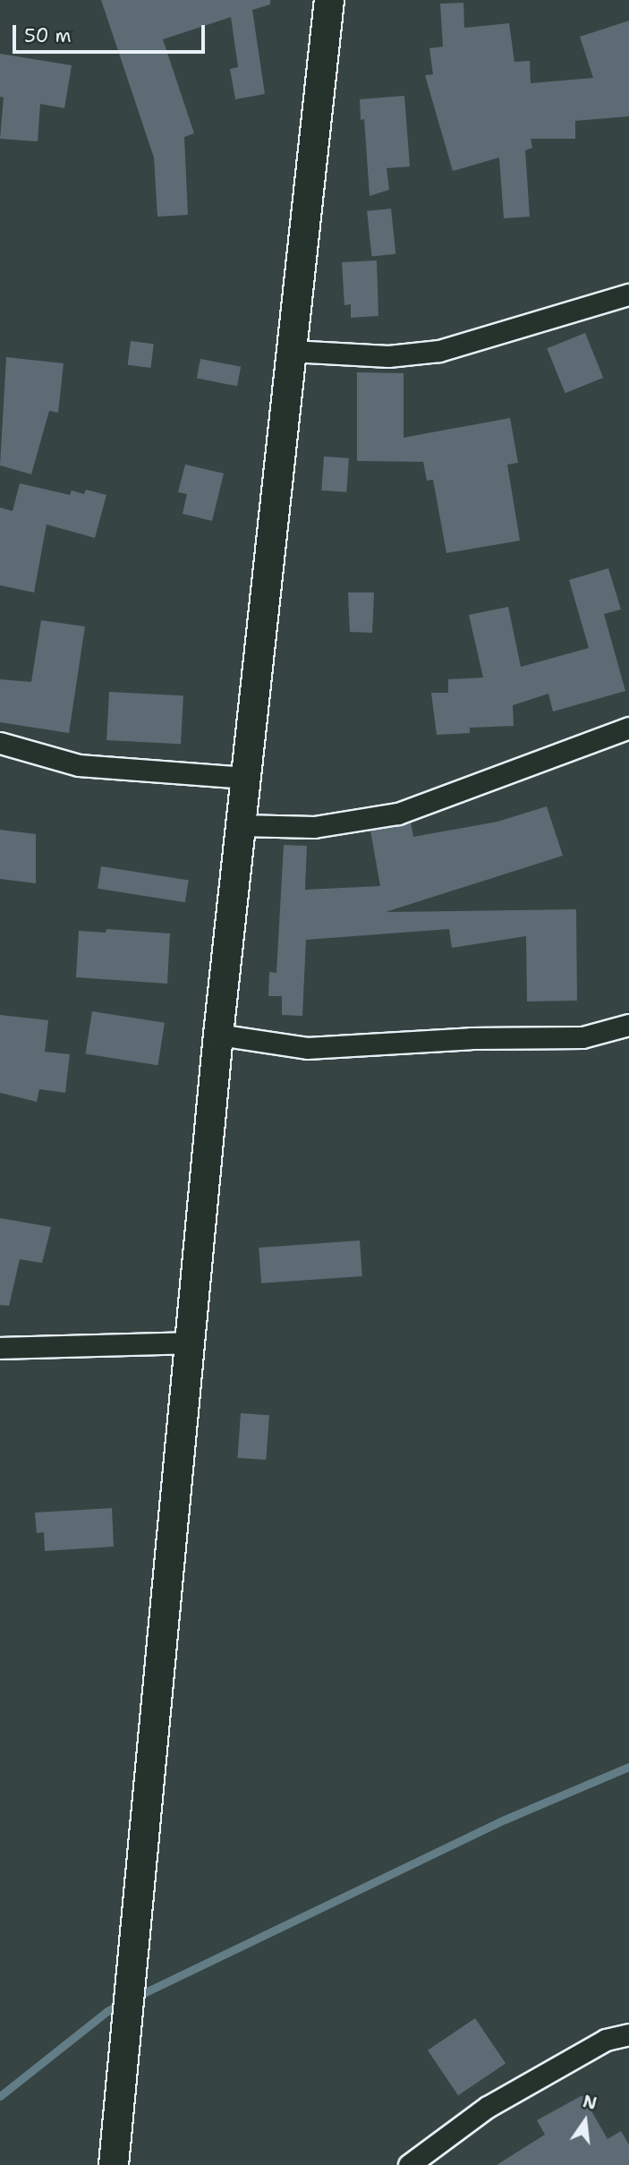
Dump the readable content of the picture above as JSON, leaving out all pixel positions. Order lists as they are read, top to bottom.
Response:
{
  "scale_bar": "50 m",
  "north": "top"
}
